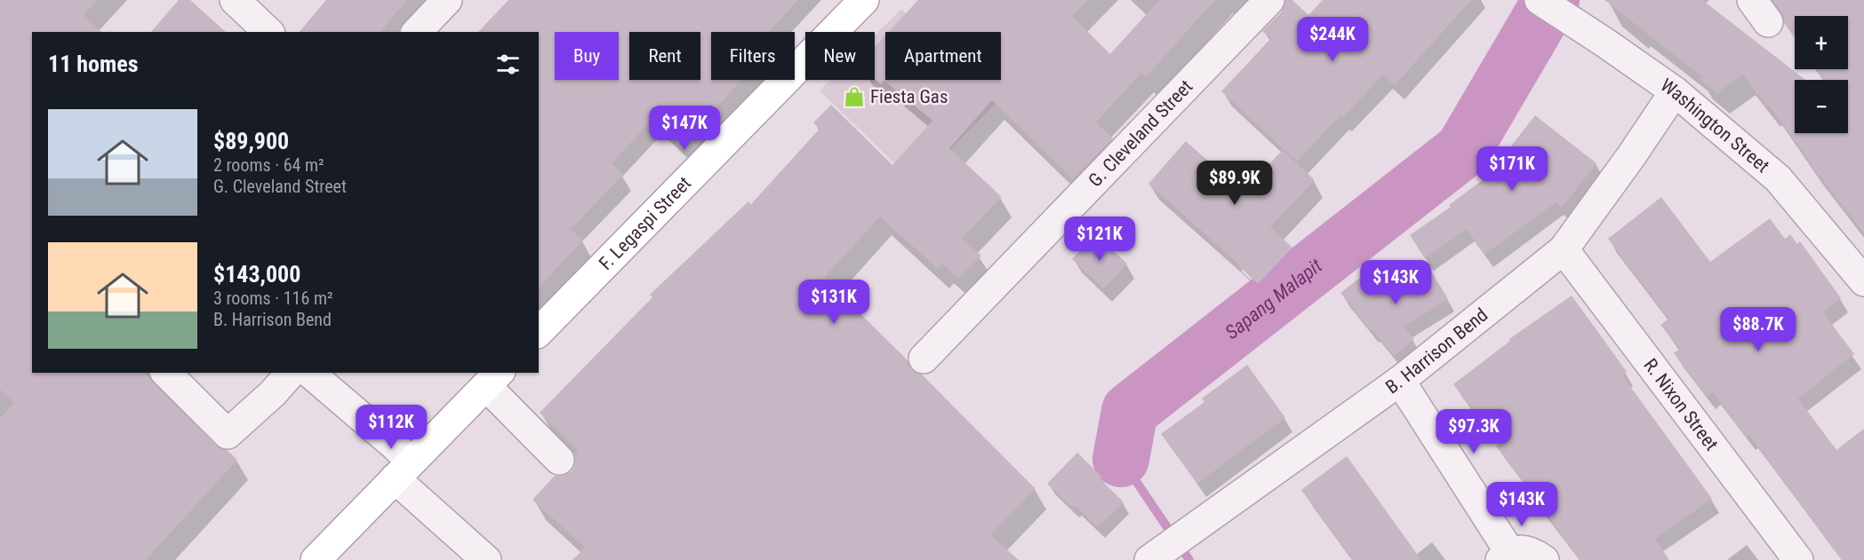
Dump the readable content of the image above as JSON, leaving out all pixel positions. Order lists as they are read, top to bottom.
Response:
{
  "streets": {
    "main road": ["F. Legaspi Street"],
    "street": [
      "Washington Street",
      "G. Cleveland Street",
      "B. Harrison Bend",
      "R. Nixon Street"
    ]
  },
  "crossings": [
    ["Washington Street", "B. Harrison Bend"],
    ["B. Harrison Bend", "R. Nixon Street"]
  ],
  "water": ["Sapang Malapit"],
  "places": {
    "shop": ["Fiesta Gas"]
  },
  "page": {
    "map_buttons": ["+", "−"],
    "price": [
      "$244K",
      "$147K",
      "$171K",
      "$89.9K",
      "$121K",
      "$143K",
      "$131K",
      "$88.7K",
      "$112K",
      "$97.3K",
      "$143K"
    ],
    "chip": [
      "Buy",
      "Rent",
      "Filters",
      "New",
      "Apartment"
    ],
    "heading": "11 homes",
    "list": [
      {
        "name": "$89,900",
        "note": "2 rooms · 64 m² · G. Cleveland Street"
      },
      {
        "name": "$143,000",
        "note": "3 rooms · 116 m² · B. Harrison Bend"
      }
    ]
  }
}
